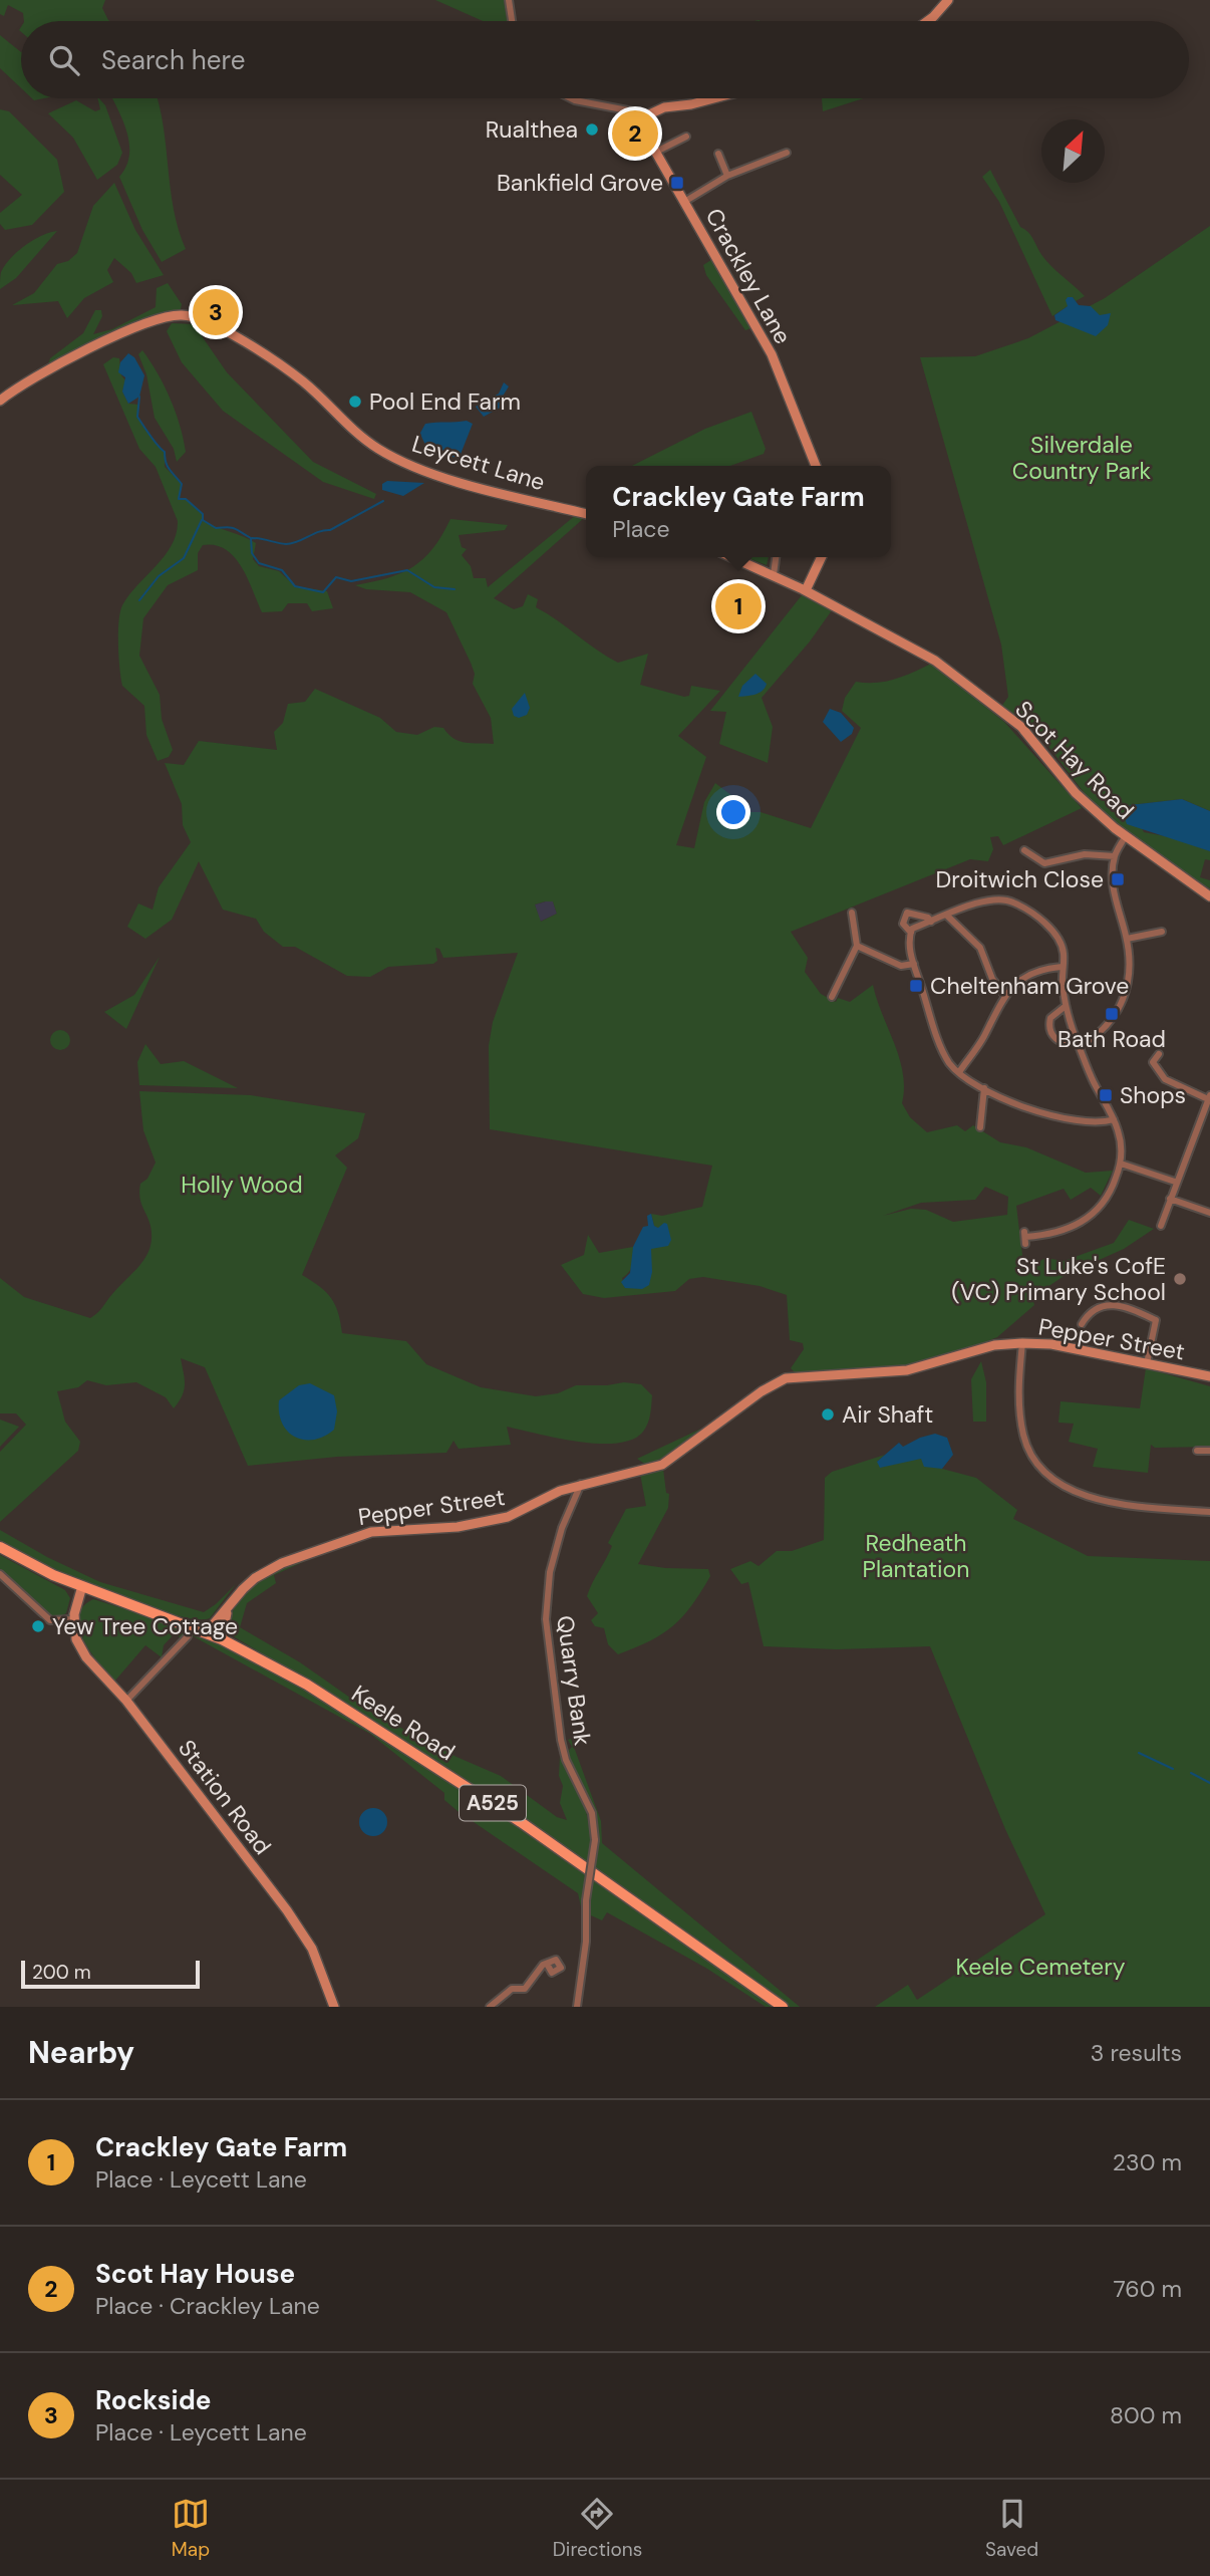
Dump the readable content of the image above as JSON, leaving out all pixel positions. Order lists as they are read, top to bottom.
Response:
{
  "streets": {
    "main road": ["Keele Road", "A525"],
    "street": [
      "Crackley Lane",
      "Leycett Lane",
      "Scot Hay Road",
      "Pepper Street",
      "Quarry Bank",
      "Station Road"
    ]
  },
  "crossings": [
    ["Pepper Street", "Quarry Bank"],
    ["Pepper Street", "Keele Road"],
    ["Keele Road", "Station Road"],
    ["Keele Road", "A525"],
    ["Station Road", "A525"]
  ],
  "parks": [
    "Silverdale Country Park",
    "Holly Wood",
    "Redheath Plantation",
    "Keele Cemetery"
  ],
  "places": {
    "other": [
      "Rualthea",
      "Pool End Farm",
      "St Luke's CofE (VC) Primary School",
      "Air Shaft",
      "Yew Tree Cottage"
    ],
    "transit": [
      "Bankfield Grove",
      "Droitwich Close",
      "Cheltenham Grove",
      "Bath Road",
      "Shops"
    ]
  },
  "scale_bar": "200 m",
  "north": "top right",
  "page": {
    "search": "Search here",
    "pins": ["2", "3", "1"],
    "popup": ["Crackley Gate Farm", "Place"],
    "scale": "200 m",
    "heading": ["Nearby", "3 results"],
    "list": [
      {
        "mark": "1",
        "name": "Crackley Gate Farm",
        "note": "Place · Leycett Lane",
        "value": "230 m"
      },
      {
        "mark": "2",
        "name": "Scot Hay House",
        "note": "Place · Crackley Lane",
        "value": "760 m"
      },
      {
        "mark": "3",
        "name": "Rockside",
        "note": "Place · Leycett Lane",
        "value": "800 m"
      }
    ],
    "nav": ["Map", "Directions", "Saved"]
  }
}
